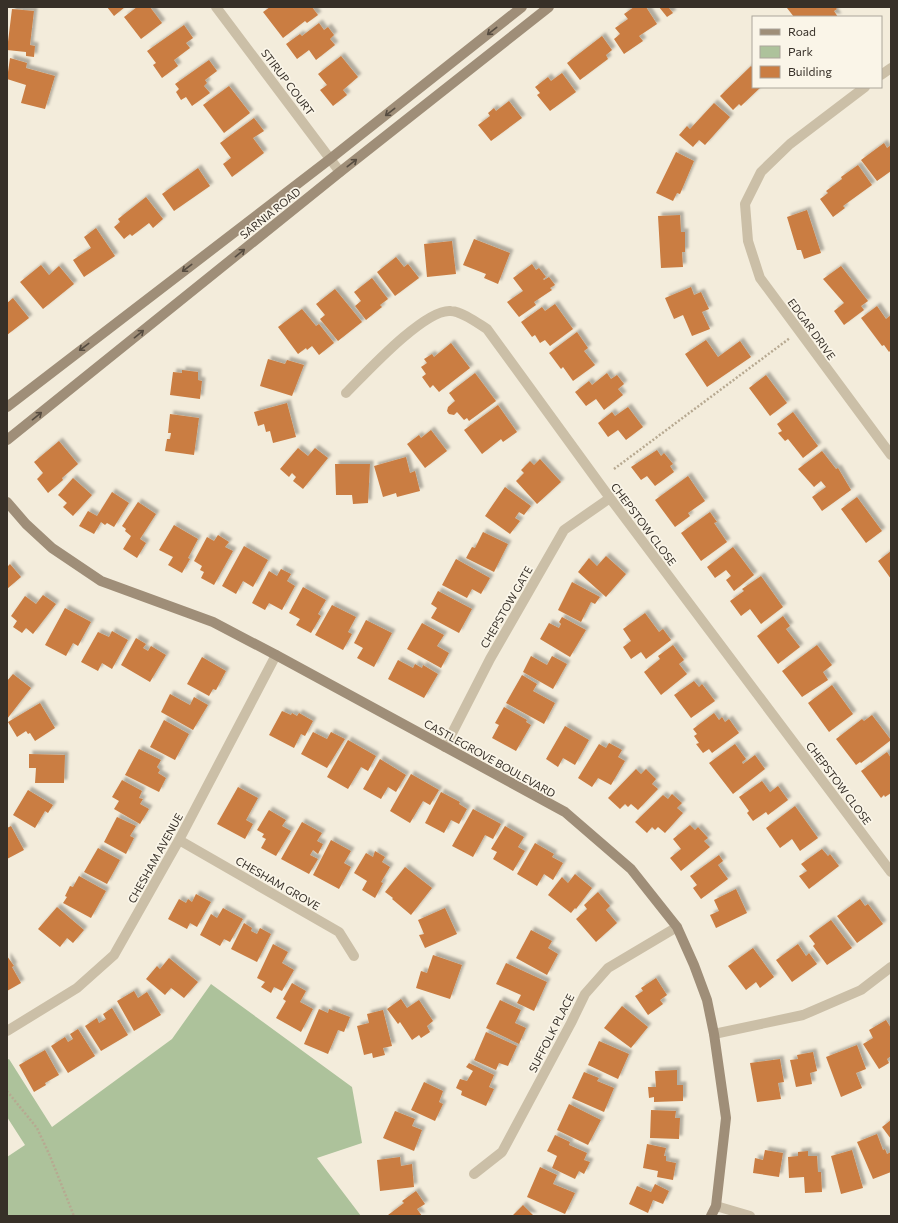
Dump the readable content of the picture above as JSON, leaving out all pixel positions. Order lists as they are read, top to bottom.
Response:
{
  "streets": {
    "main road": ["SARNIA ROAD", "CASTLEGROVE BOULEVARD"],
    "street": [
      "STIRUP COURT",
      "EDGAR DRIVE",
      "CHEPSTOW CLOSE",
      "CHEPSTOW GATE",
      "CHESHAM AVENUE",
      "CHESHAM GROVE",
      "SUFFOLK PLACE"
    ]
  },
  "crossings": [
    ["STIRUP COURT", "SARNIA ROAD"],
    ["CHEPSTOW CLOSE", "CHEPSTOW GATE"],
    ["CHEPSTOW GATE", "CASTLEGROVE BOULEVARD"],
    ["CASTLEGROVE BOULEVARD", "CHESHAM AVENUE"],
    ["CASTLEGROVE BOULEVARD", "SUFFOLK PLACE"],
    ["CHESHAM AVENUE", "CHESHAM GROVE"]
  ],
  "legend": ["Road", "Park", "Building"]
}
